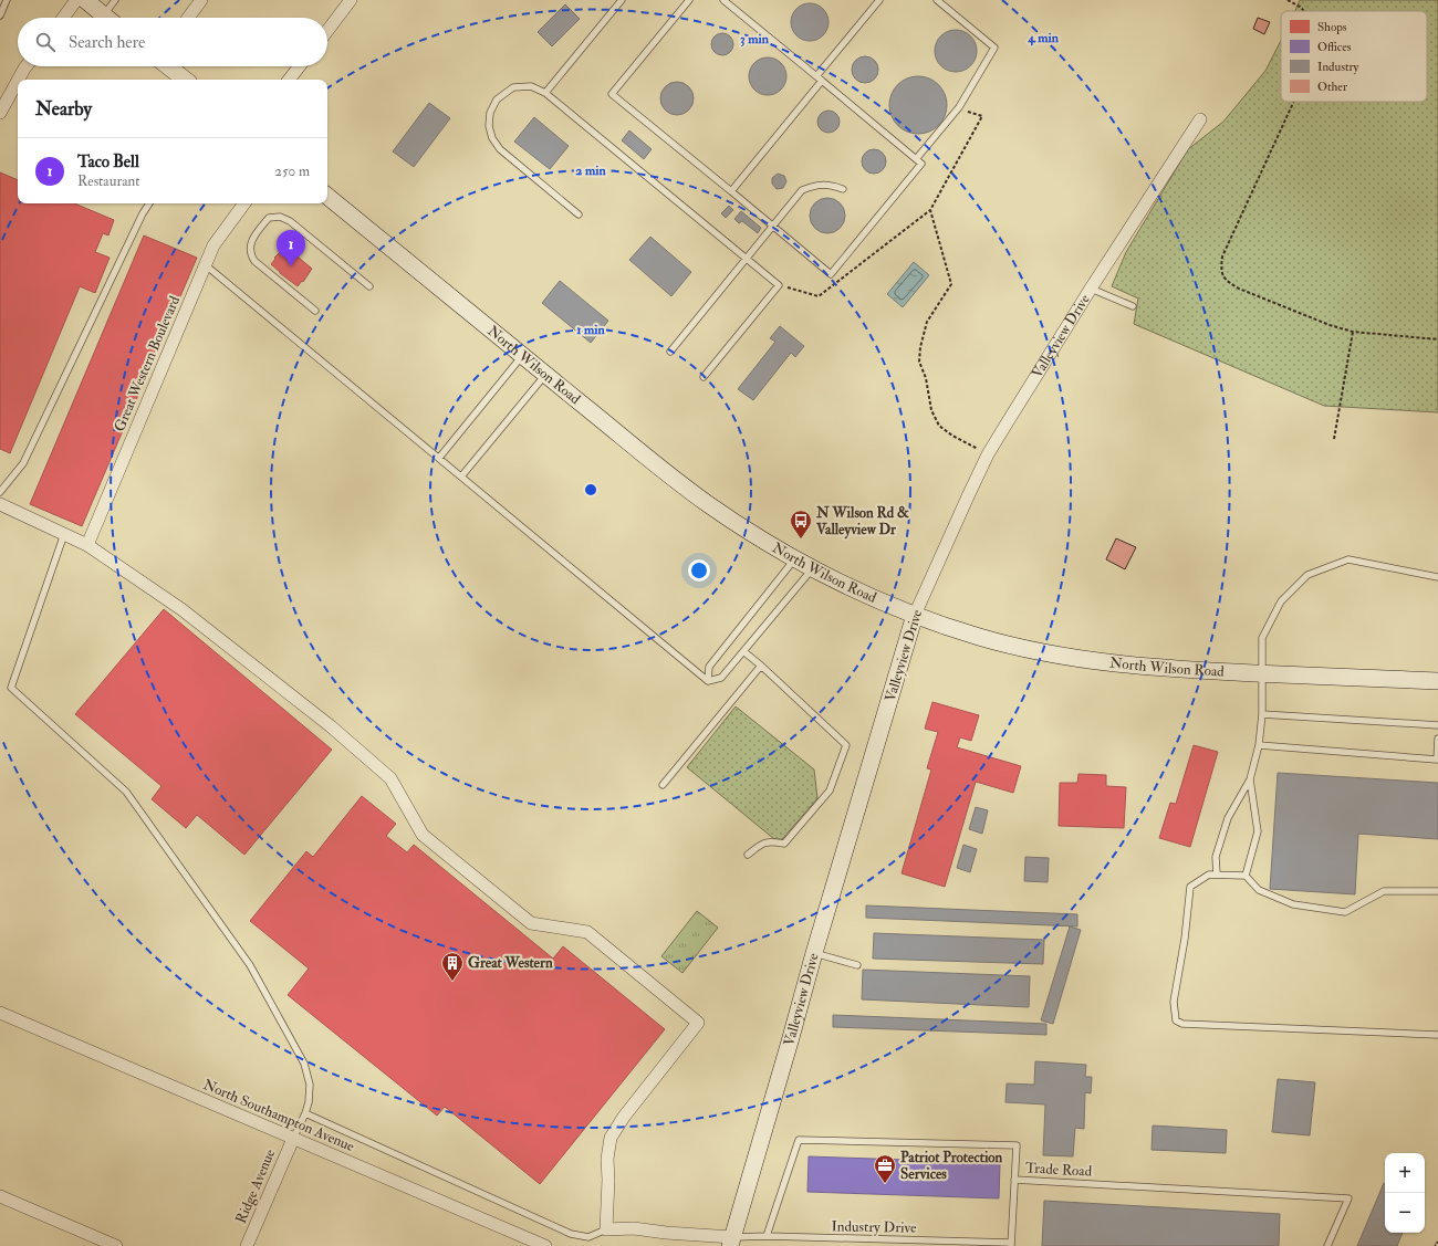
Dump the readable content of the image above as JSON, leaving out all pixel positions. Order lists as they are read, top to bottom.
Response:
{
  "streets": {
    "main road": ["Valleyview Drive", "North Wilson Road"],
    "street": ["Great Western Boulevard", "North Southampton Avenue", "Ridge Avenue"],
    "lane": ["Trade Road", "Industry Drive"]
  },
  "crossings": [
    ["Valleyview Drive", "North Wilson Road"],
    ["Valleyview Drive", "Industry Drive"],
    ["North Southampton Avenue", "Ridge Avenue"],
    ["Trade Road", "Industry Drive"]
  ],
  "places": {
    "bus stop": ["N Wilson Rd & Valleyview Dr"],
    "building": ["Great Western"],
    "office": ["Patriot Protection Services"]
  },
  "legend": [
    "Shops",
    "Offices",
    "Industry",
    "Other"
  ],
  "page": {
    "search": "Search here",
    "heading": "Nearby",
    "list": [
      {
        "mark": "1",
        "name": "Taco Bell",
        "note": "Restaurant",
        "value": "250 m"
      }
    ],
    "pins": "1",
    "map_buttons": ["+", "−"]
  },
  "rings": [
    "4 min",
    "3 min",
    "2 min",
    "1 min"
  ]
}
